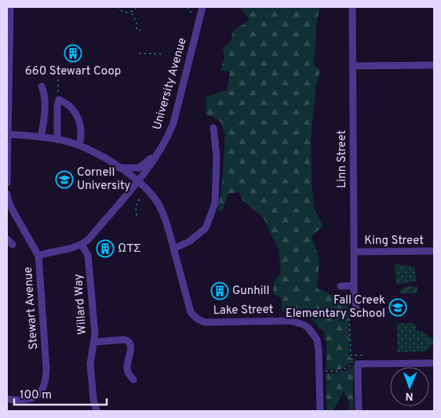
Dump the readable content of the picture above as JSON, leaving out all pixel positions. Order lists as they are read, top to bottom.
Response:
{
  "streets": {
    "street": [
      "University Avenue",
      "Linn Street",
      "King Street",
      "Willard Way",
      "Stewart Avenue",
      "Lake Street"
    ]
  },
  "crossings": [
    ["University Avenue", "Lake Street"],
    ["Linn Street", "King Street"]
  ],
  "places": {
    "building": ["660 Stewart Coop", "ΩΤΣ", "Gunhill"],
    "school or university": ["Cornell University", "Fall Creek Elementary School"]
  },
  "scale_bar": "100 m",
  "north": "bottom"
}
